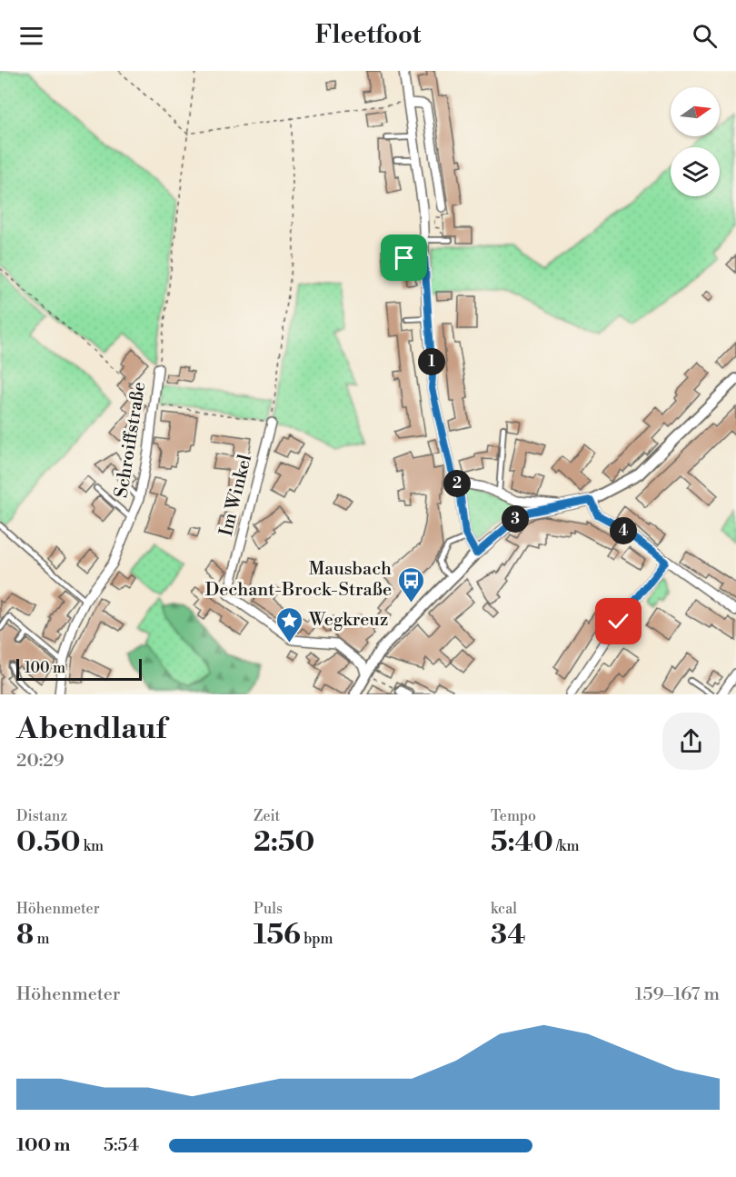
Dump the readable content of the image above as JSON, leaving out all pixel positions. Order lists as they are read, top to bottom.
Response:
{
  "streets": {
    "street": ["Schroiffstraße", "Im Winkel"]
  },
  "places": {
    "bus stop": ["Mausbach Dechant-Brock-Straße"],
    "place": ["Wegkreuz"]
  },
  "scale_bar": "100 m",
  "north": "right",
  "page": {
    "header": "Fleetfoot",
    "pins": [
      "1",
      "2",
      "3",
      "4"
    ],
    "scale": "100 m",
    "heading": ["Abendlauf", "20:29"],
    "stats": [
      ["Distanz", "0.50 km"],
      ["Zeit", "2:50"],
      ["Tempo", "5:40 /km"],
      ["Höhenmeter", "8 m"],
      ["Puls", "156 bpm"],
      ["kcal", "34"]
    ],
    "chart": ["Höhenmeter", "159–167 m"],
    "list": [
      {
        "name": "100 m",
        "note": "5:54"
      }
    ]
  }
}
